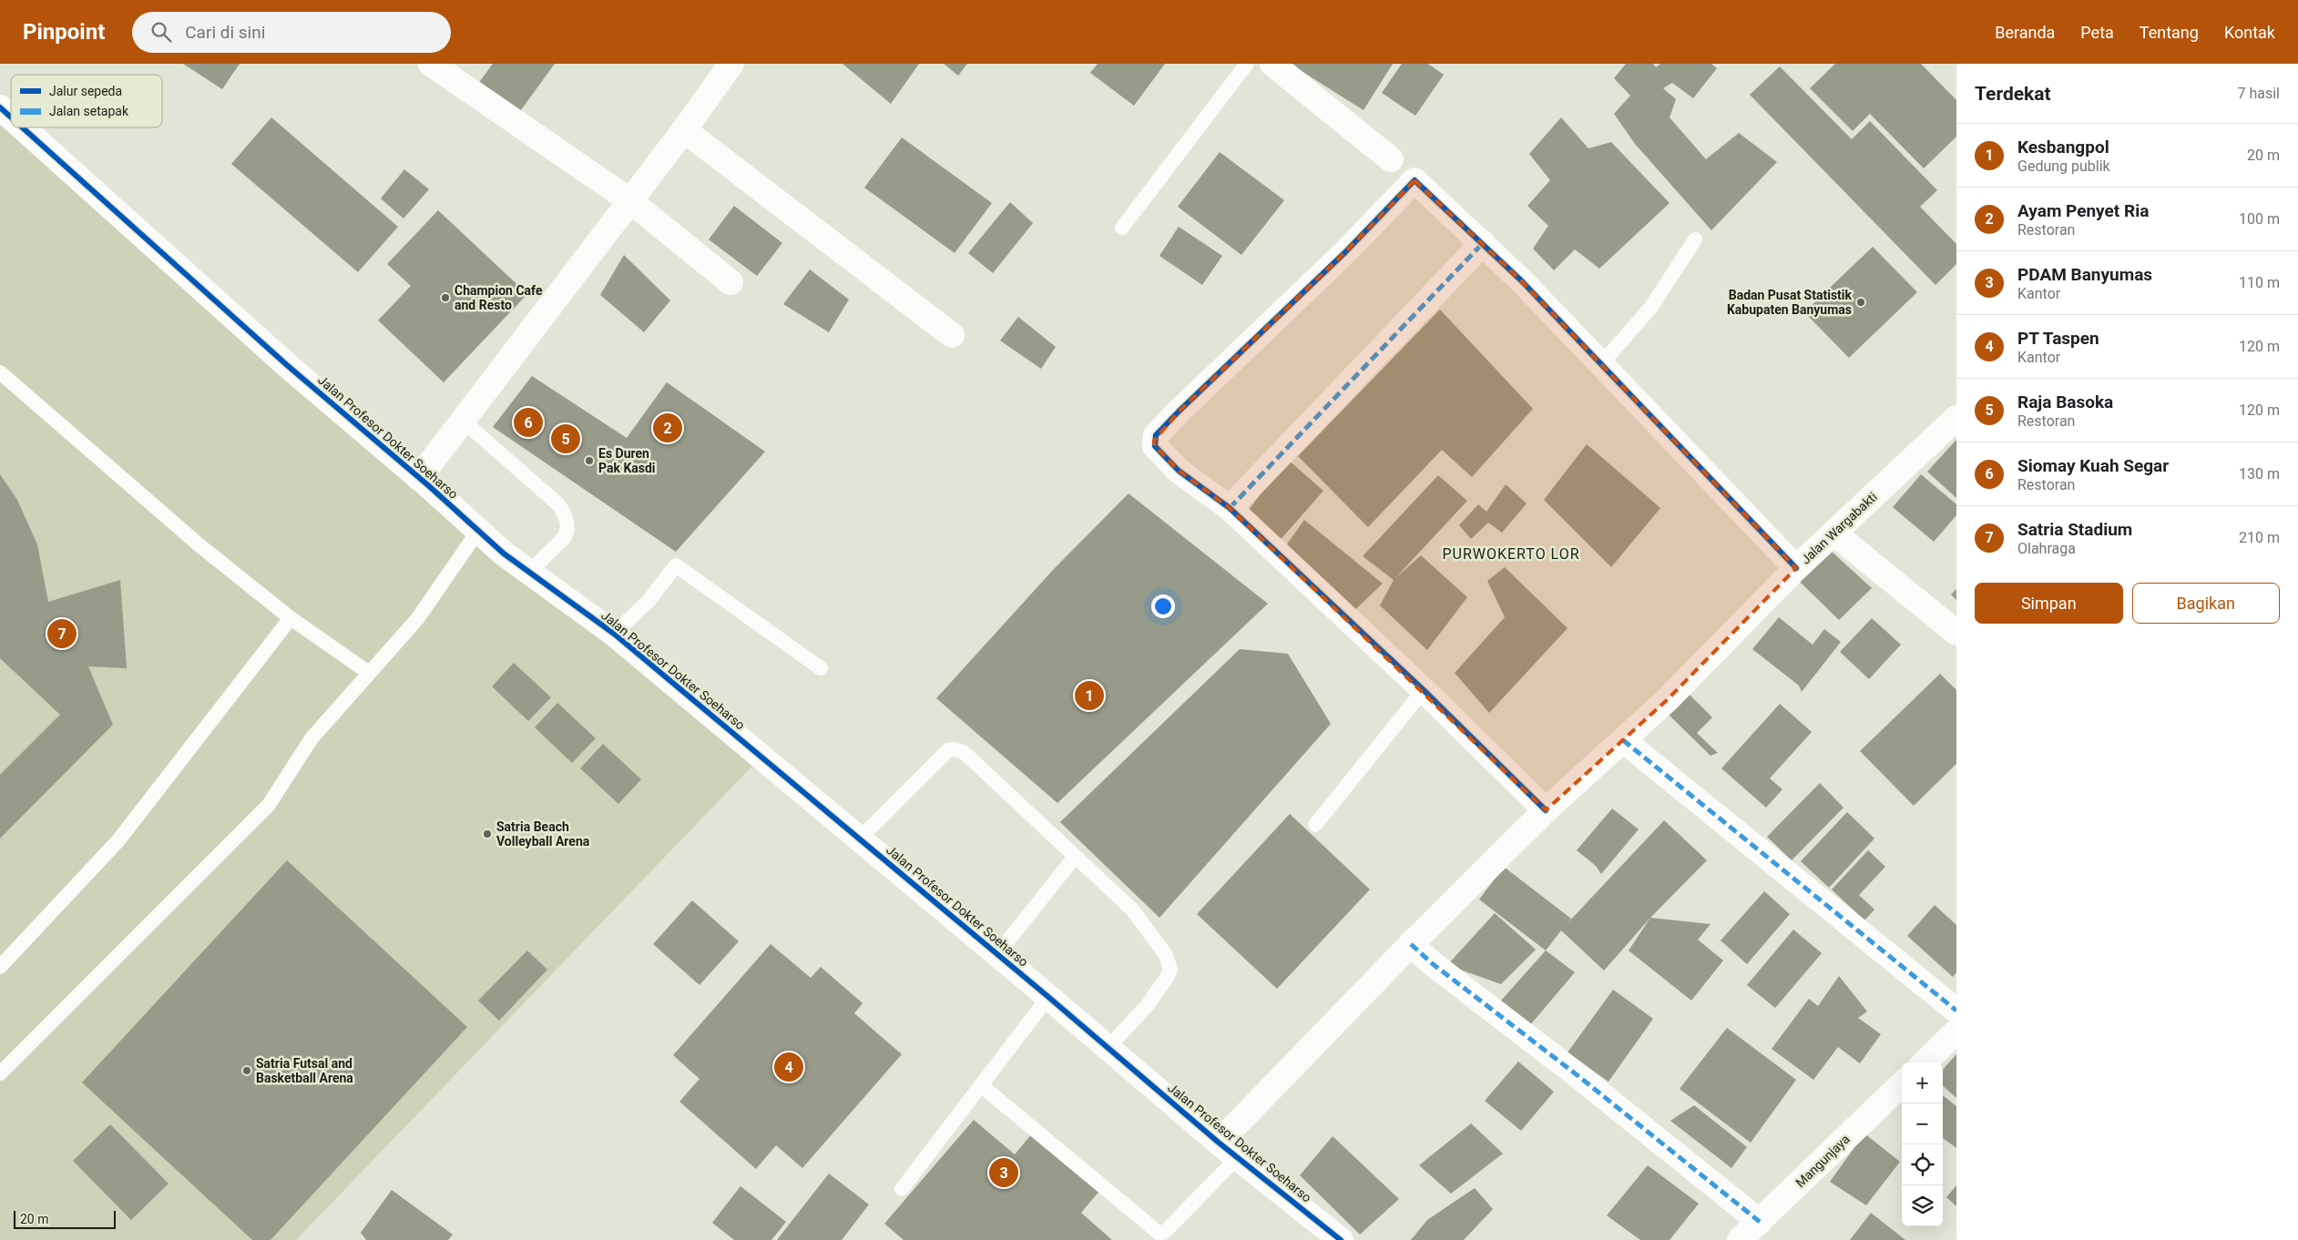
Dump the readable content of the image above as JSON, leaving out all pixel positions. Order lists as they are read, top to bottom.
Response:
{
  "streets": {
    "street": ["Jalan Profesor Dokter Soeharso", "Jalan Wargabakti", "Mangunjaya"]
  },
  "crossings": [
    ["Jalan Profesor Dokter Soeharso", "Jalan Wargabakti"]
  ],
  "districts": ["PURWOKERTO LOR"],
  "places": [
    "Champion Cafe and Resto",
    "Badan Pusat Statistik Kabupaten Banyumas",
    "Es Duren Pak Kasdi",
    "Satria Beach Volleyball Arena",
    "Satria Futsal and Basketball Arena"
  ],
  "legend": ["Jalur sepeda", "Jalan setapak"],
  "scale_bar": "20 m",
  "page": {
    "header": "Pinpoint",
    "search": "Cari di sini",
    "nav": [
      "Beranda",
      "Peta",
      "Tentang",
      "Kontak"
    ],
    "heading": ["Terdekat", "7 hasil"],
    "list": [
      {
        "mark": "1",
        "name": "Kesbangpol",
        "note": "Gedung publik",
        "value": "20 m"
      },
      {
        "mark": "2",
        "name": "Ayam Penyet Ria",
        "note": "Restoran",
        "value": "100 m"
      },
      {
        "mark": "3",
        "name": "PDAM Banyumas",
        "note": "Kantor",
        "value": "110 m"
      },
      {
        "mark": "4",
        "name": "PT Taspen",
        "note": "Kantor",
        "value": "120 m"
      },
      {
        "mark": "5",
        "name": "Raja Basoka",
        "note": "Restoran",
        "value": "120 m"
      },
      {
        "mark": "6",
        "name": "Siomay Kuah Segar",
        "note": "Restoran",
        "value": "130 m"
      },
      {
        "mark": "7",
        "name": "Satria Stadium",
        "note": "Olahraga",
        "value": "210 m"
      }
    ],
    "pins": [
      "6",
      "2",
      "5",
      "7",
      "1",
      "4",
      "3"
    ],
    "buttons": ["Simpan", "Bagikan"],
    "map_buttons": ["+", "−"],
    "scale": "20 m"
  }
}
